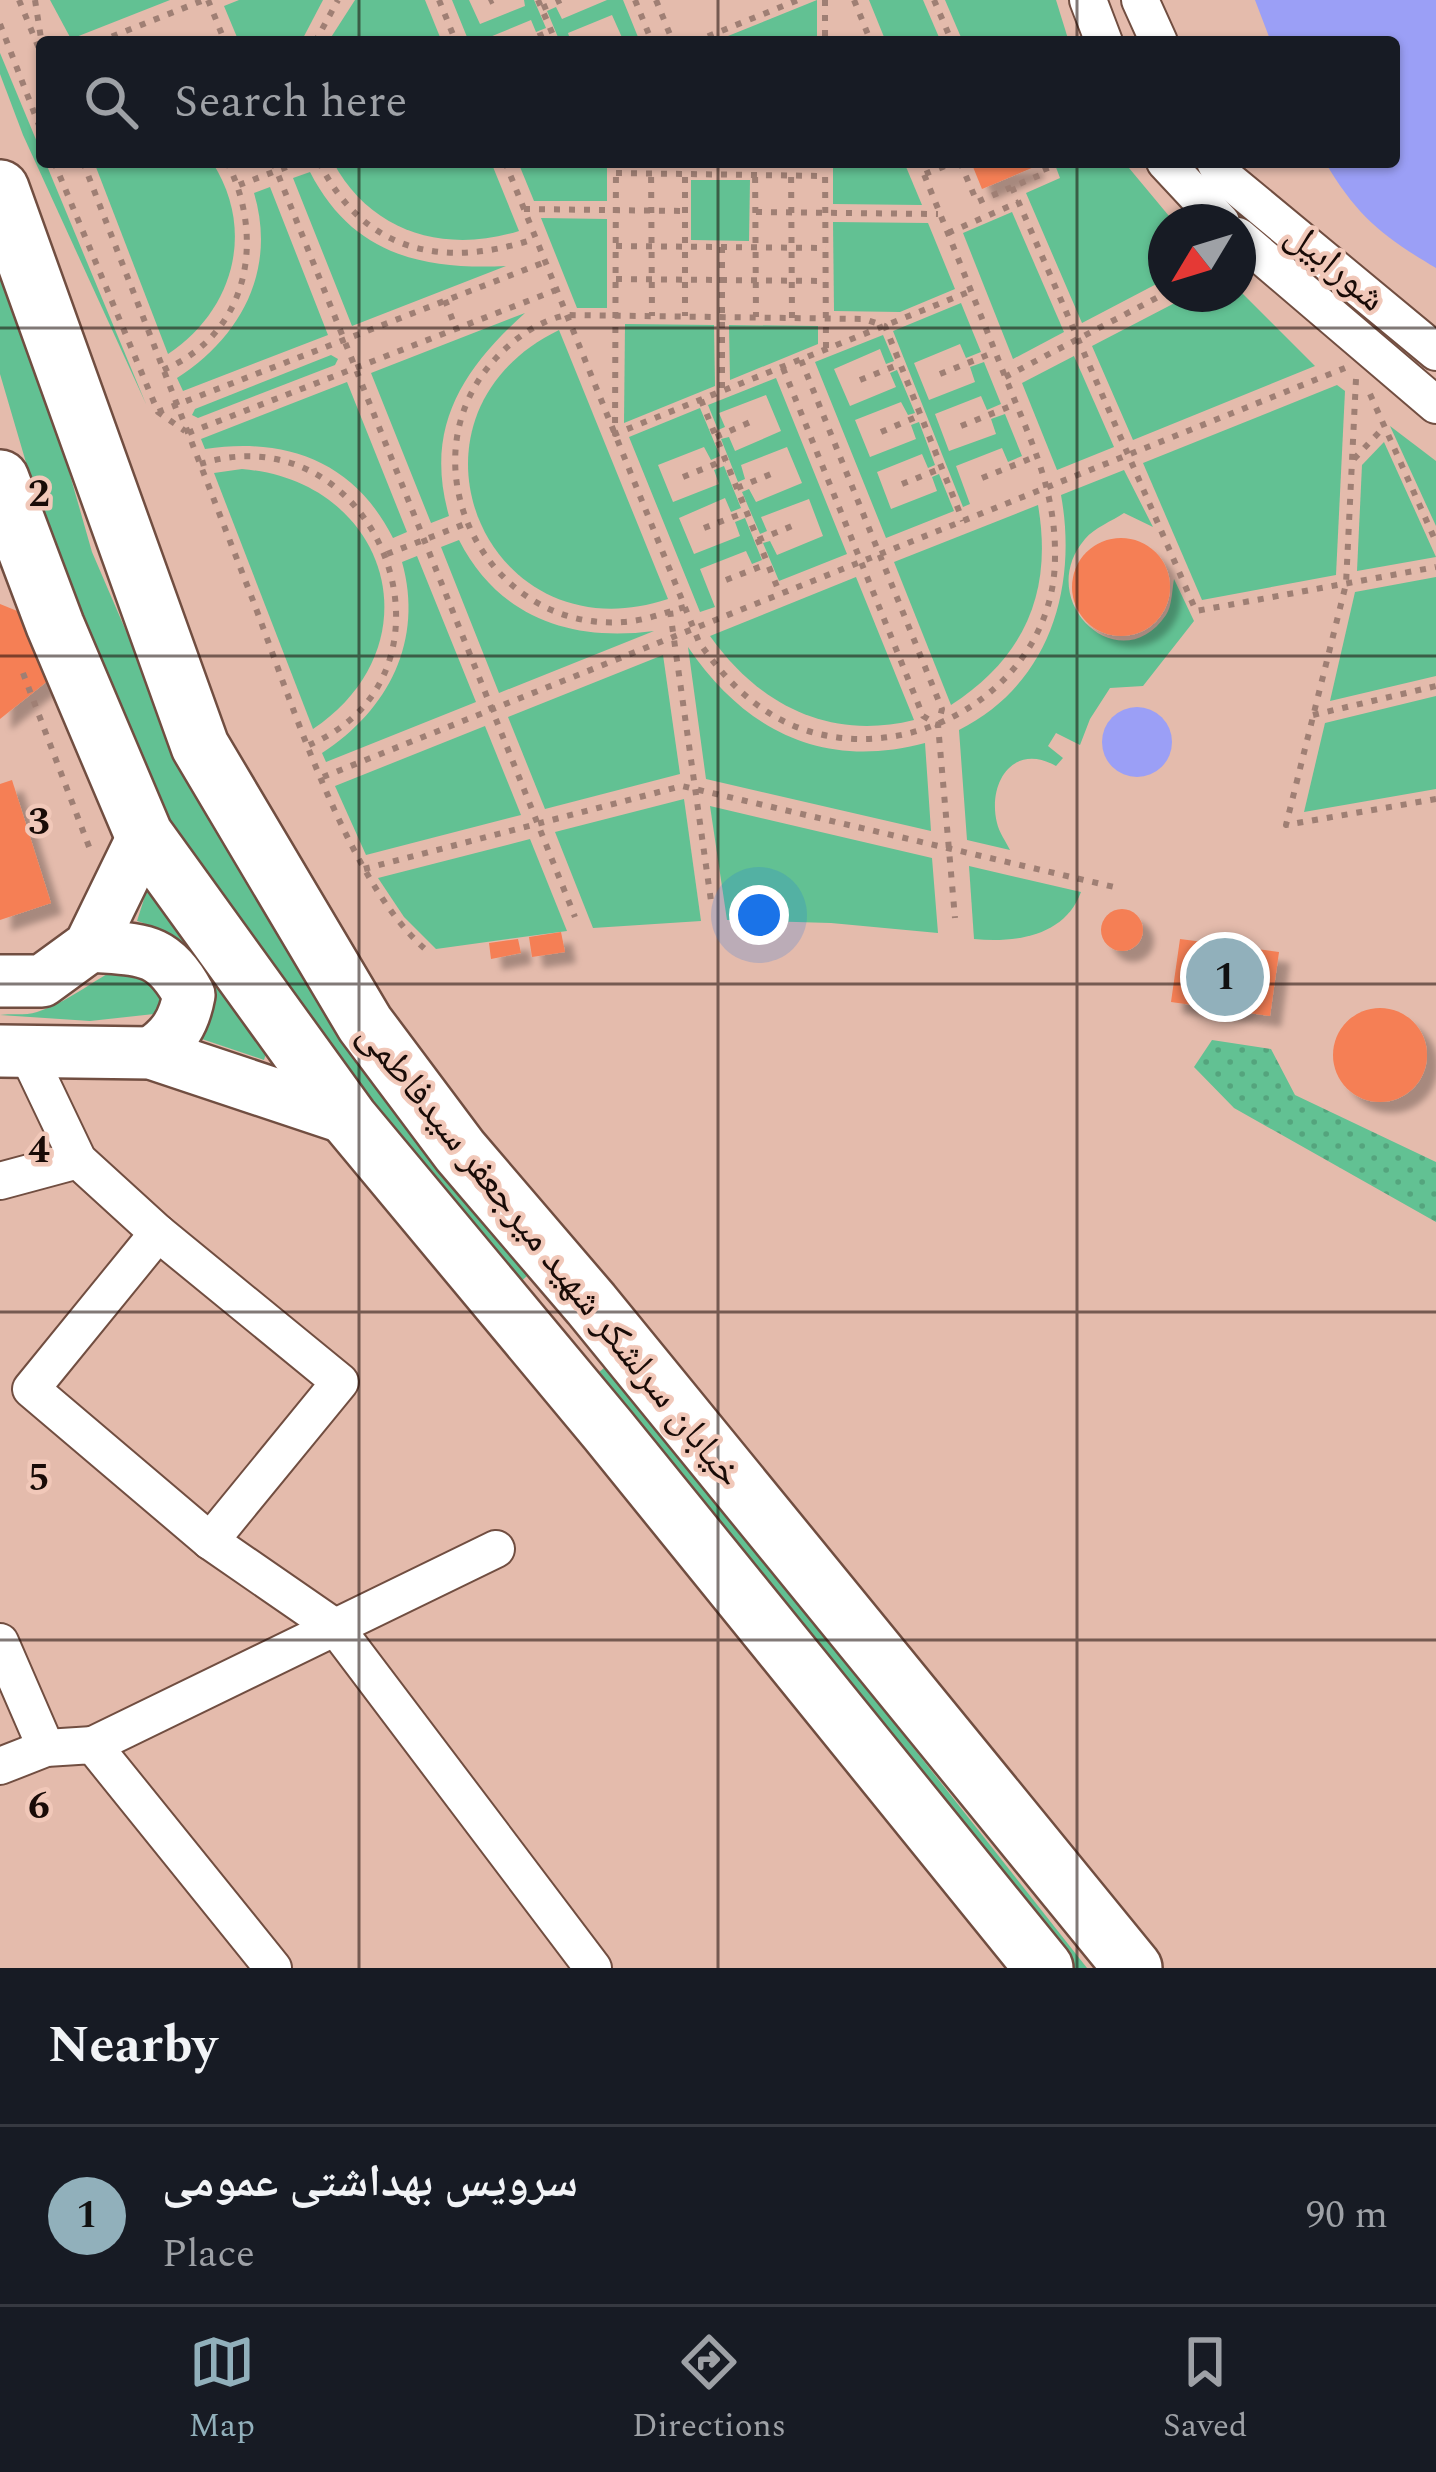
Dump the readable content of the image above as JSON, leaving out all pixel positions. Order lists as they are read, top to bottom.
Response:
{
  "streets": {
    "main road": ["خیابان سرلشکر شهید میرجعفر سیدفاطمی"],
    "street": ["شورابیل"]
  },
  "north": "bottom left",
  "page": {
    "search": "Search here",
    "pins": "1",
    "heading": "Nearby",
    "list": [
      {
        "mark": "1",
        "name": "سرویس بهداشتی عمومی",
        "note": "Place",
        "value": "90 m"
      }
    ],
    "nav": ["Map", "Directions", "Saved"]
  },
  "grid": {
    "rows": [
      "2",
      "3",
      "4",
      "5",
      "6"
    ]
  }
}
